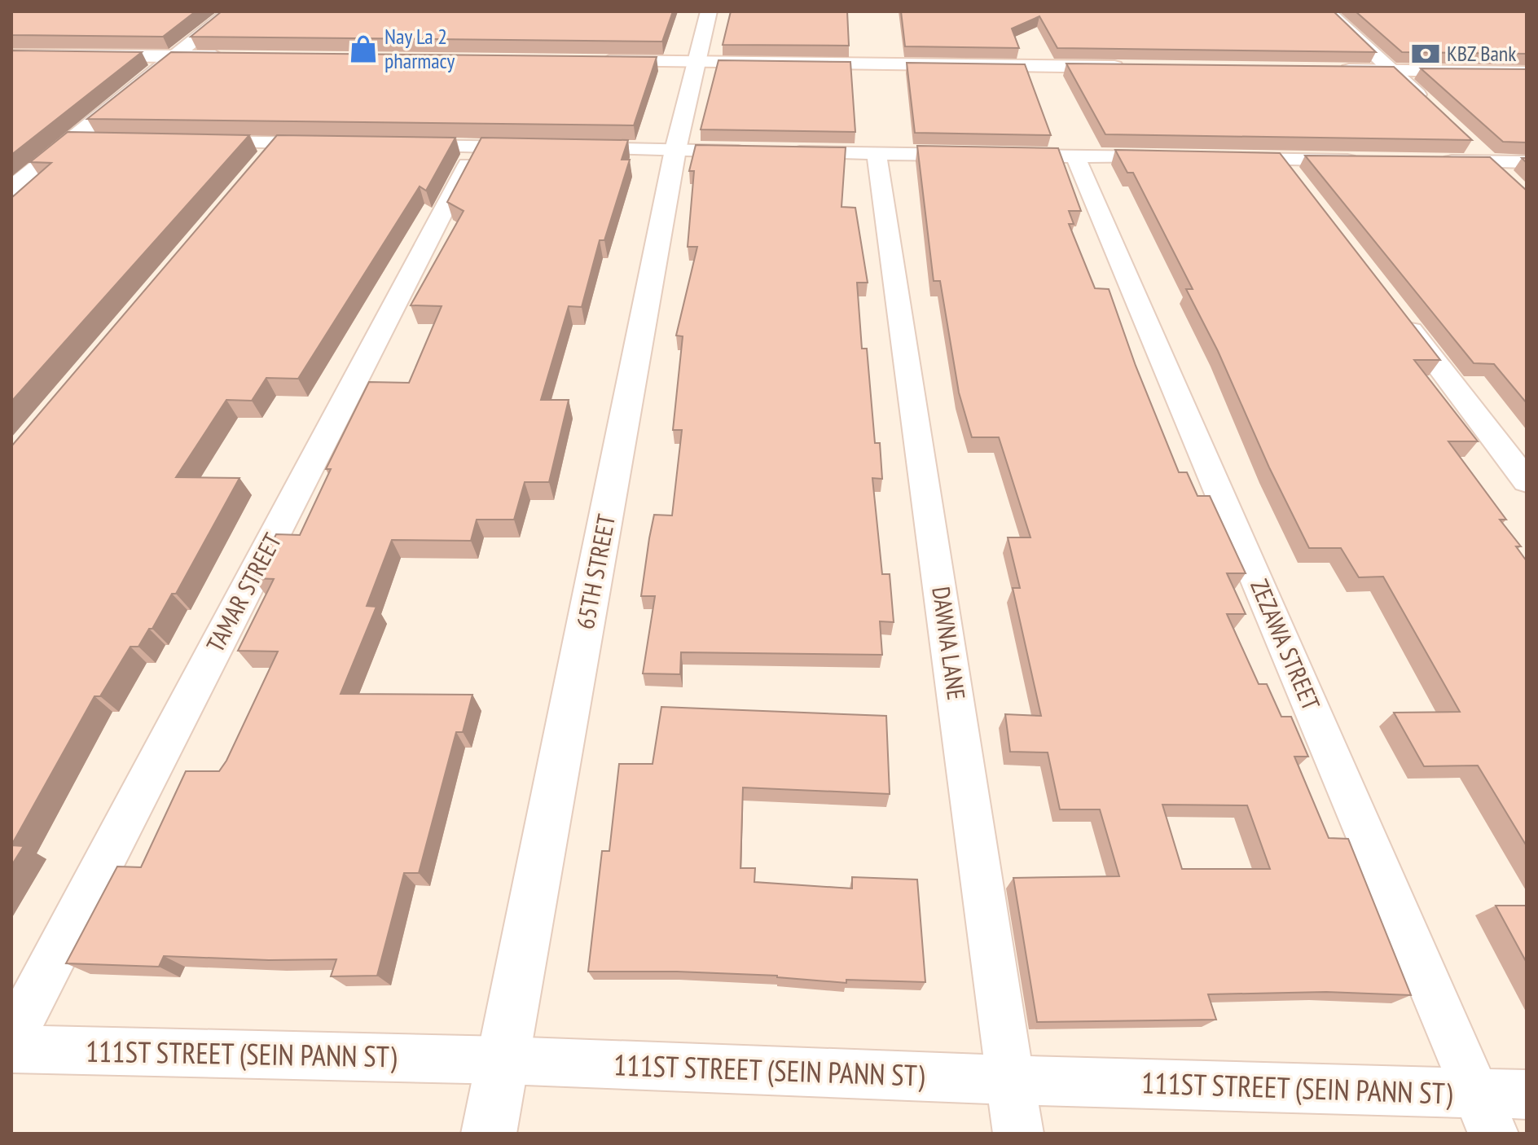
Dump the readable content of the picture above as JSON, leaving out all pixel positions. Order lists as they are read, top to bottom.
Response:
{
  "streets": {
    "street": [
      "65TH STREET",
      "TAMAR STREET",
      "DAWNA LANE",
      "ZEZAWA STREET",
      "111ST STREET (SEIN PANN ST)"
    ]
  },
  "crossings": [
    ["65TH STREET", "111ST STREET (SEIN PANN ST)"],
    ["DAWNA LANE", "111ST STREET (SEIN PANN ST)"],
    ["ZEZAWA STREET", "111ST STREET (SEIN PANN ST)"]
  ],
  "places": {
    "shop": ["Nay La 2 pharmacy"],
    "bank": ["KBZ Bank"]
  }
}
